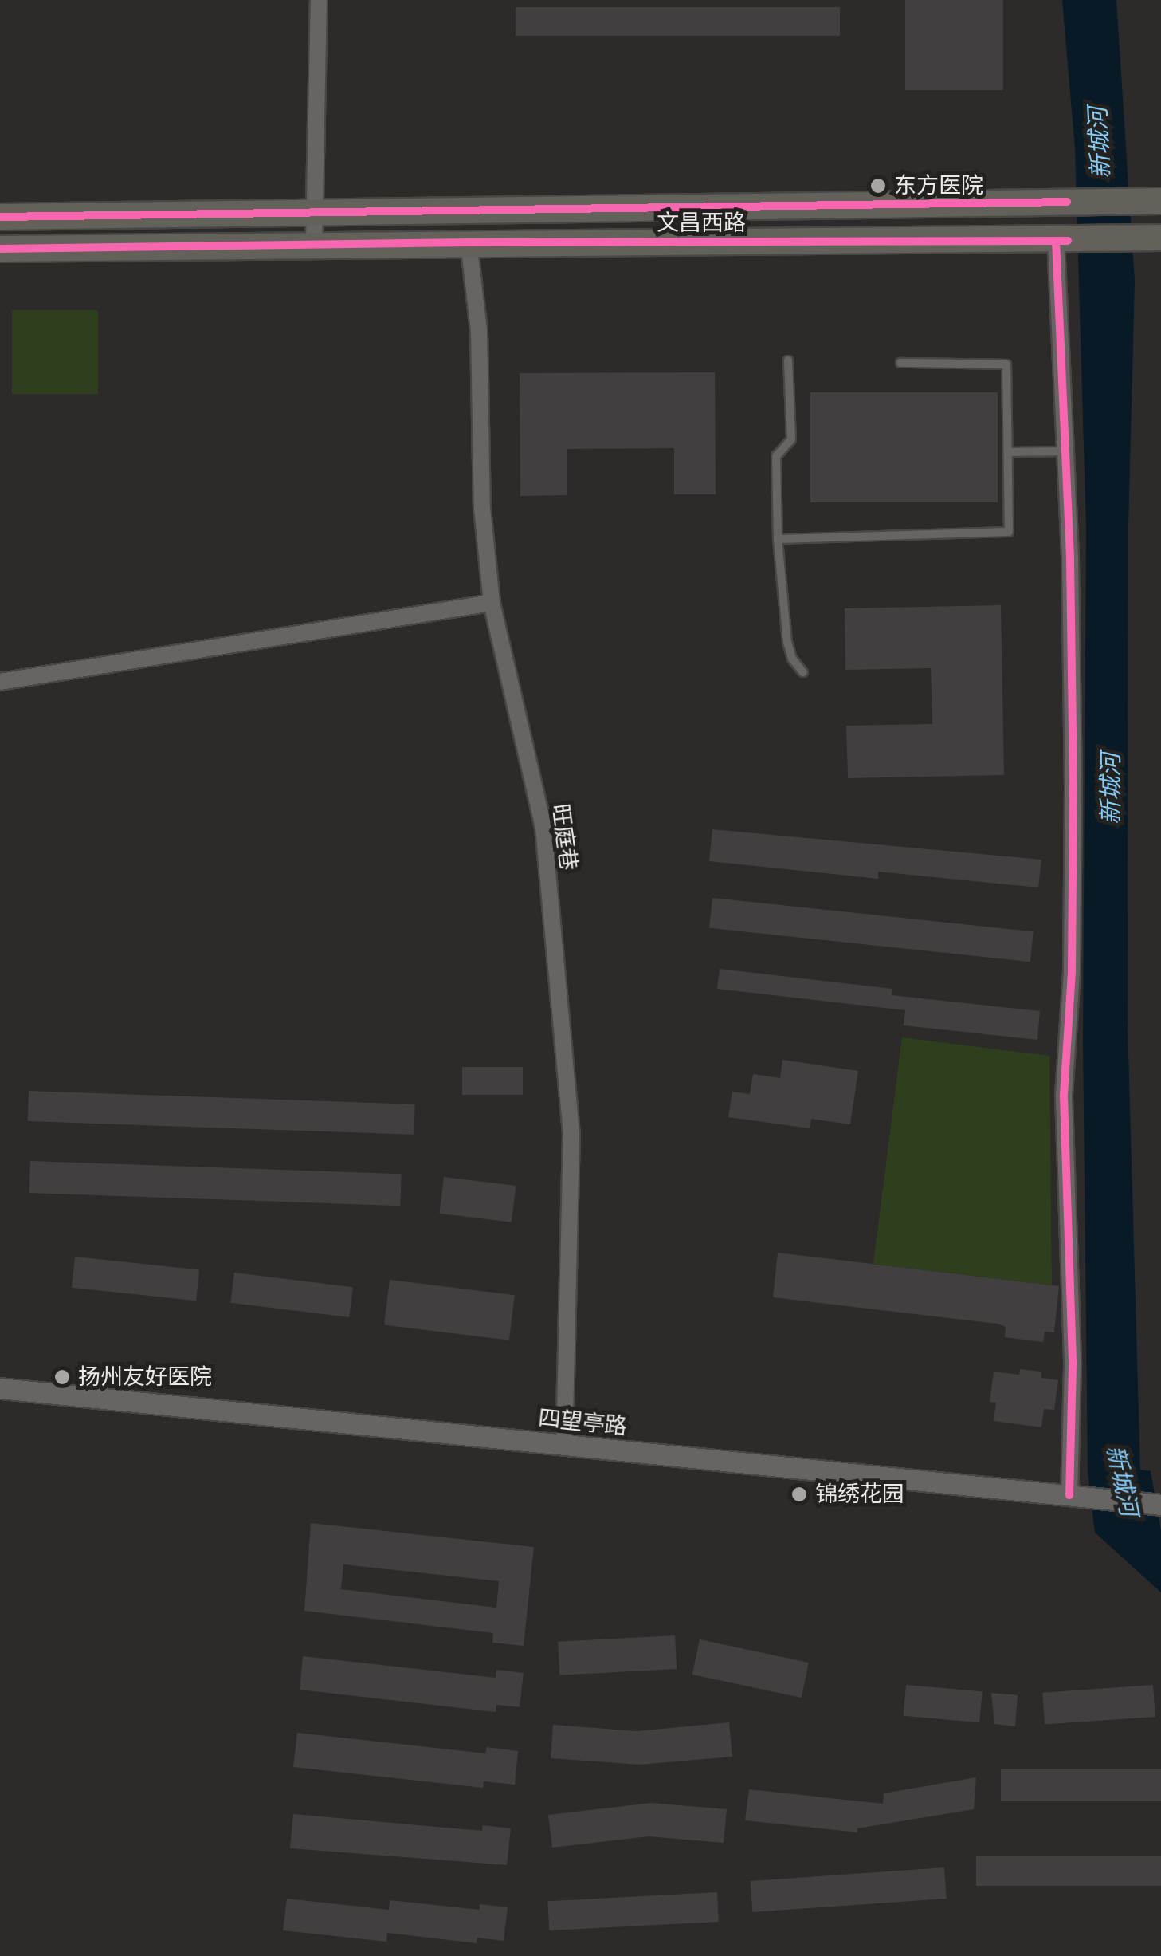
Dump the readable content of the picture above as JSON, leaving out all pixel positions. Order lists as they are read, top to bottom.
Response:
{
  "streets": {
    "main road": ["文昌西路"],
    "street": ["旺庭巷", "四望亭路"]
  },
  "crossings": [
    ["文昌西路", "旺庭巷"],
    ["旺庭巷", "四望亭路"]
  ],
  "water": ["新城河"],
  "places": ["东方医院", "扬州友好医院", "锦绣花园"]
}
